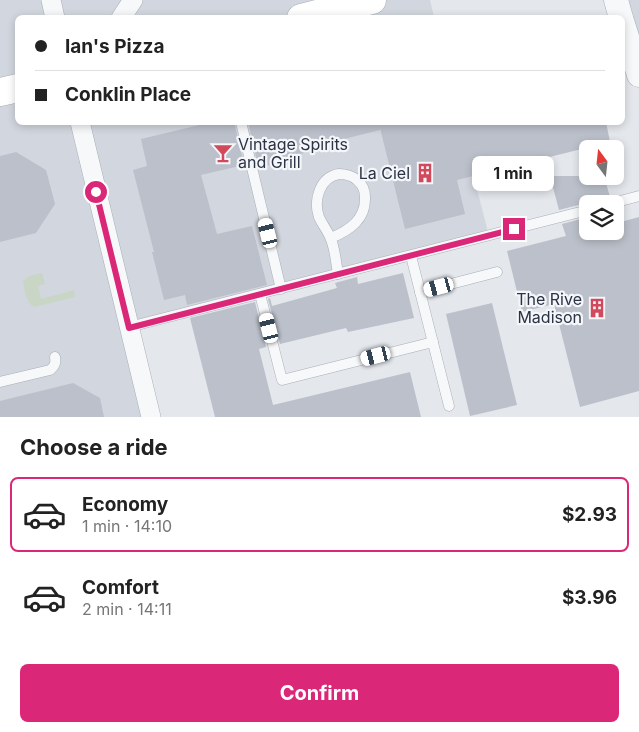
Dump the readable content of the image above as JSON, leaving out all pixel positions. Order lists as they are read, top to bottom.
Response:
{
  "places": {
    "bar": ["Vintage Spirits and Grill"],
    "building": ["La Ciel", "The Rive Madison"]
  },
  "north": "top",
  "page": {
    "banner": ["Ian's Pizza", "Conklin Place"],
    "bubble": "1 min",
    "heading": "Choose a ride",
    "list": [
      {
        "name": "Economy",
        "note": "1 min · 14:10",
        "value": "$2.93"
      },
      {
        "name": "Comfort",
        "note": "2 min · 14:11",
        "value": "$3.96"
      }
    ],
    "buttons": "Confirm"
  }
}
